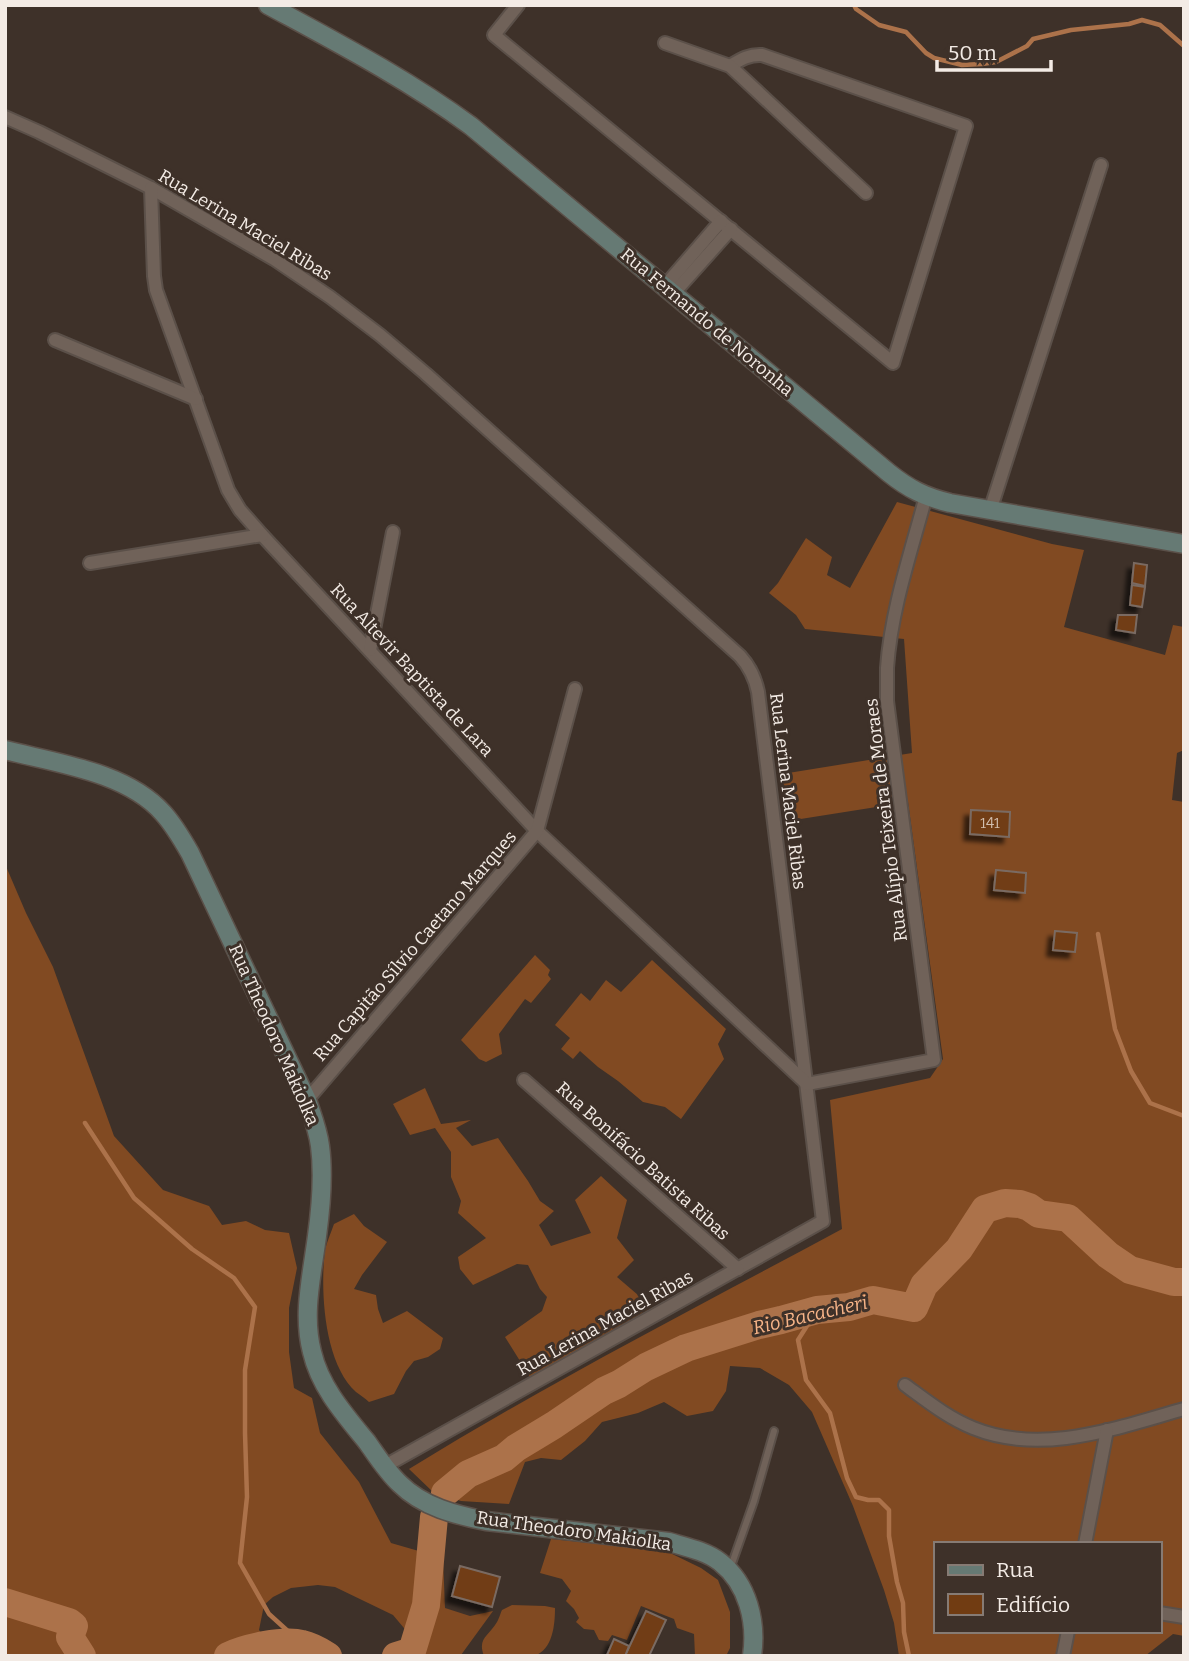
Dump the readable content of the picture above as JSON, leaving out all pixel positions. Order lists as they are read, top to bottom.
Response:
{
  "streets": {
    "main road": ["Rua Fernando de Noronha", "Rua Theodoro Makiolka"],
    "street": [
      "Rua Lerina Maciel Ribas",
      "Rua Altevir Baptista de Lara",
      "Rua Alípio Teixeira de Moraes",
      "Rua Capitão Sílvio Caetano Marques",
      "Rua Bonifácio Batista Ribas"
    ]
  },
  "crossings": [
    ["Rua Lerina Maciel Ribas", "Rua Altevir Baptista de Lara"],
    ["Rua Lerina Maciel Ribas", "Rua Alípio Teixeira de Moraes"],
    ["Rua Lerina Maciel Ribas", "Rua Theodoro Makiolka"],
    ["Rua Lerina Maciel Ribas", "Rua Bonifácio Batista Ribas"],
    ["Rua Fernando de Noronha", "Rua Alípio Teixeira de Moraes"],
    ["Rua Altevir Baptista de Lara", "Rua Alípio Teixeira de Moraes"],
    ["Rua Altevir Baptista de Lara", "Rua Capitão Sílvio Caetano Marques"],
    ["Rua Capitão Sílvio Caetano Marques", "Rua Theodoro Makiolka"]
  ],
  "water": ["Rio Bacacheri"],
  "house_numbers": ["141"],
  "legend": ["Rua", "Edifício"],
  "scale_bar": "50 m"
}
